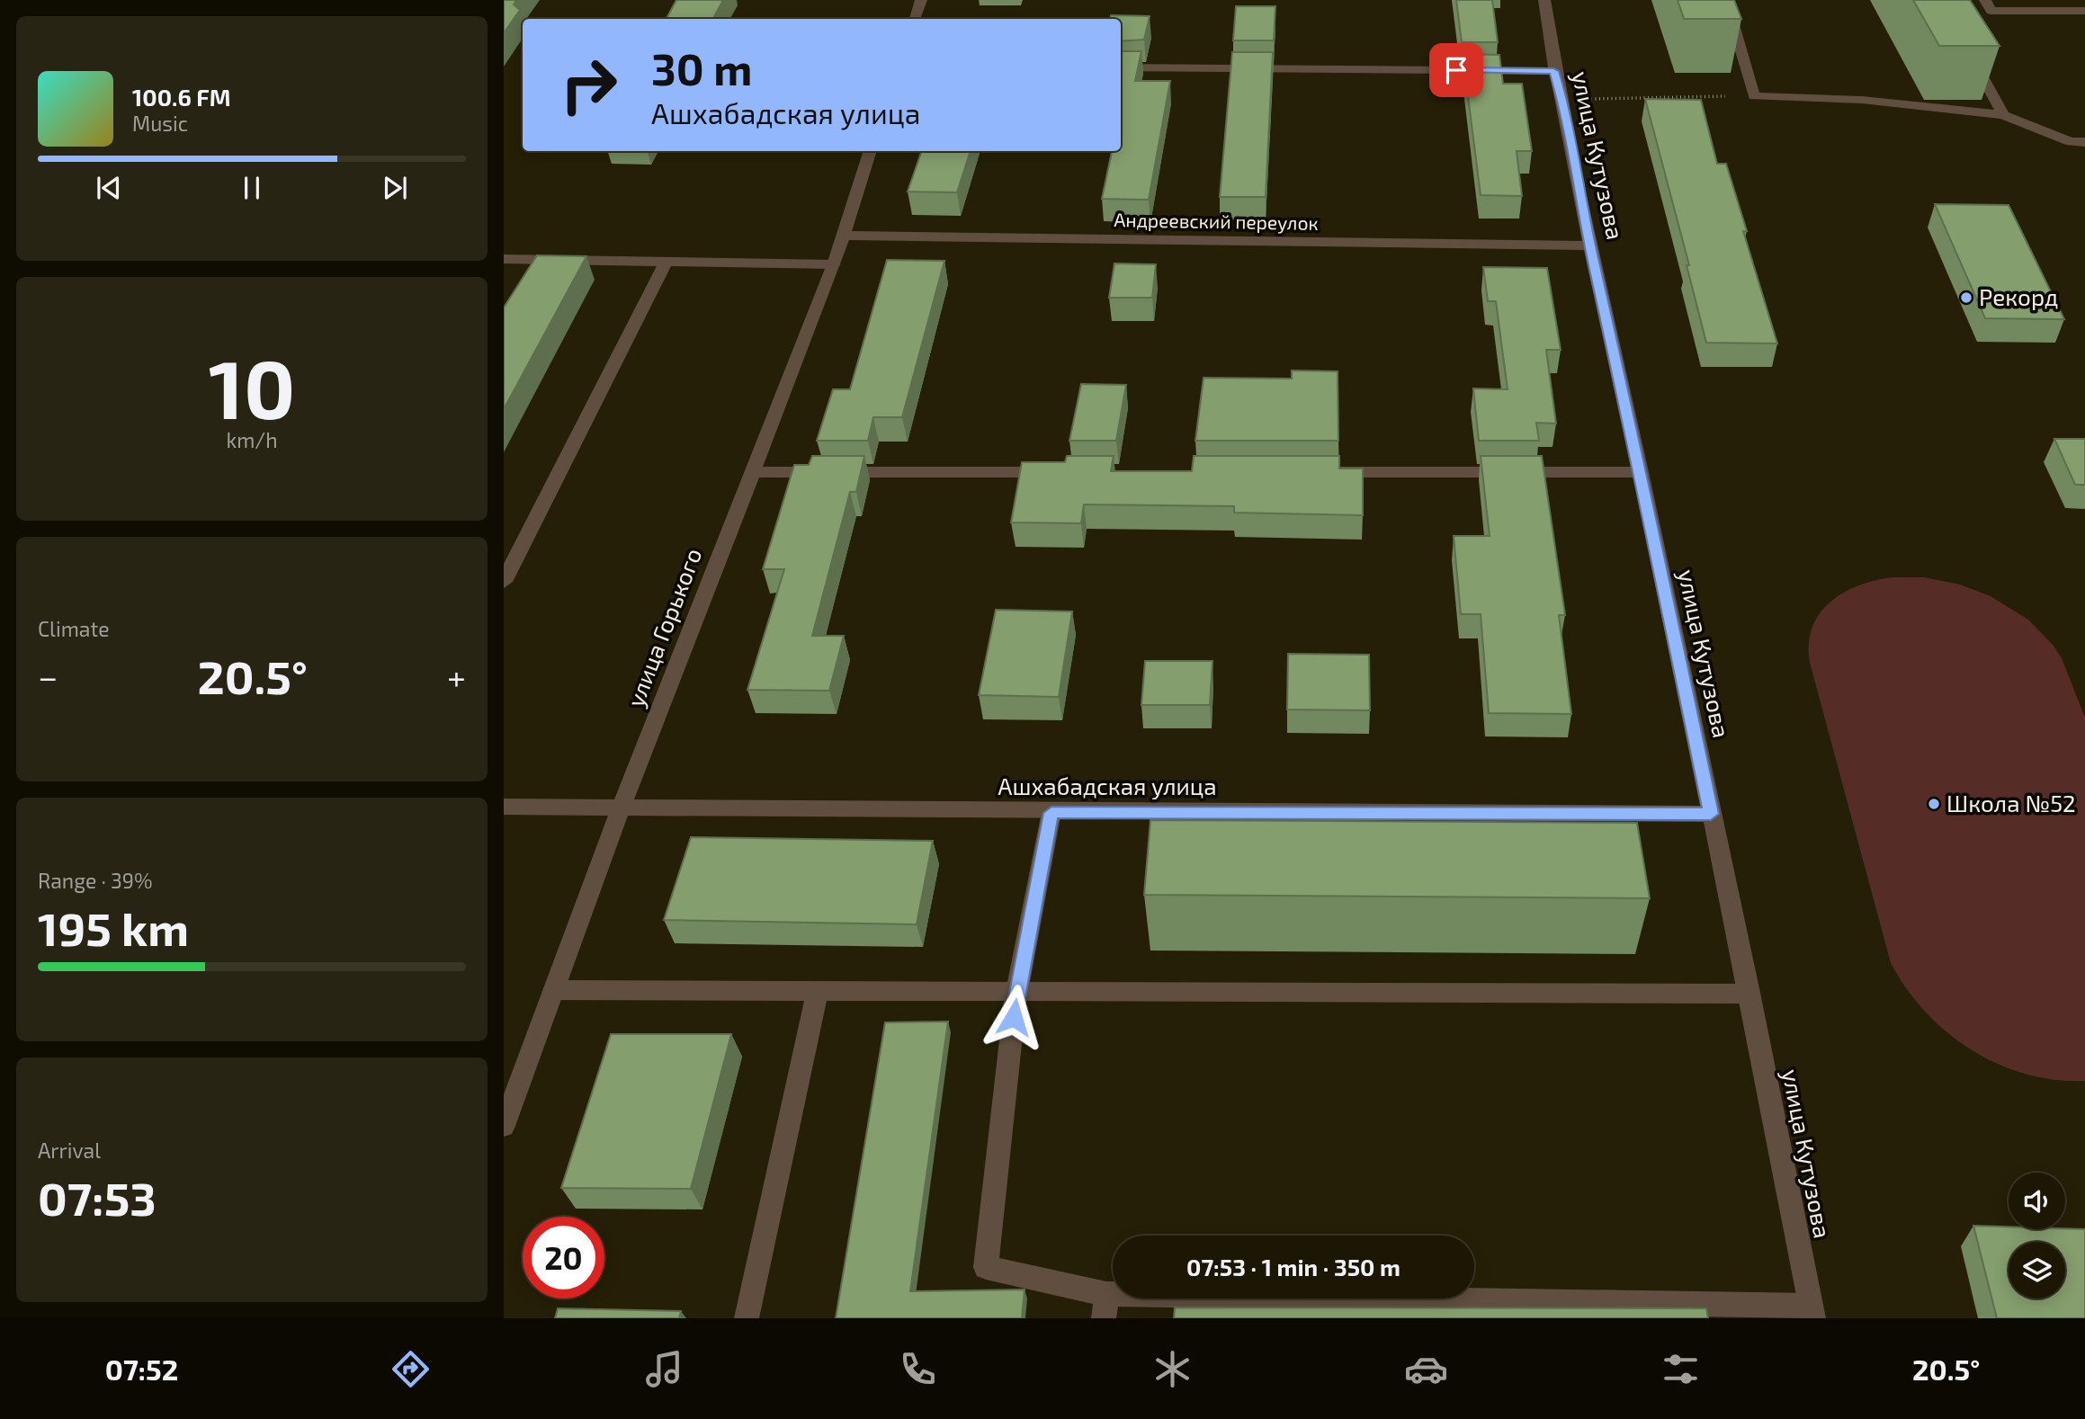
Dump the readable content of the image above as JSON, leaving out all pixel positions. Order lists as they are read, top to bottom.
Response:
{
  "streets": {
    "street": [
      "улица Кутузова",
      "Андреевский переулок",
      "улица Горького",
      "Ашхабадская улица"
    ]
  },
  "crossings": [
    ["улица Кутузова", "Андреевский переулок"],
    ["улица Кутузова", "Ашхабадская улица"],
    ["Андреевский переулок", "улица Горького"],
    ["улица Горького", "Ашхабадская улица"]
  ],
  "places": ["Рекорд", "Школа №52"],
  "page": {
    "turn": ["30 m", "Ашхабадская улица"],
    "song": ["100.6 FM", "Music"],
    "tile": [
      ["10", "km/h"],
      "Climate",
      ["Range · 39%", "195 km"],
      ["Arrival", "07:53"]
    ],
    "heat": ["−", "20.5°", "+"],
    "limit": "20",
    "trip": "07:53 · 1 min · 350 m",
    "tabs": ["07:52", "20.5°"]
  }
}
